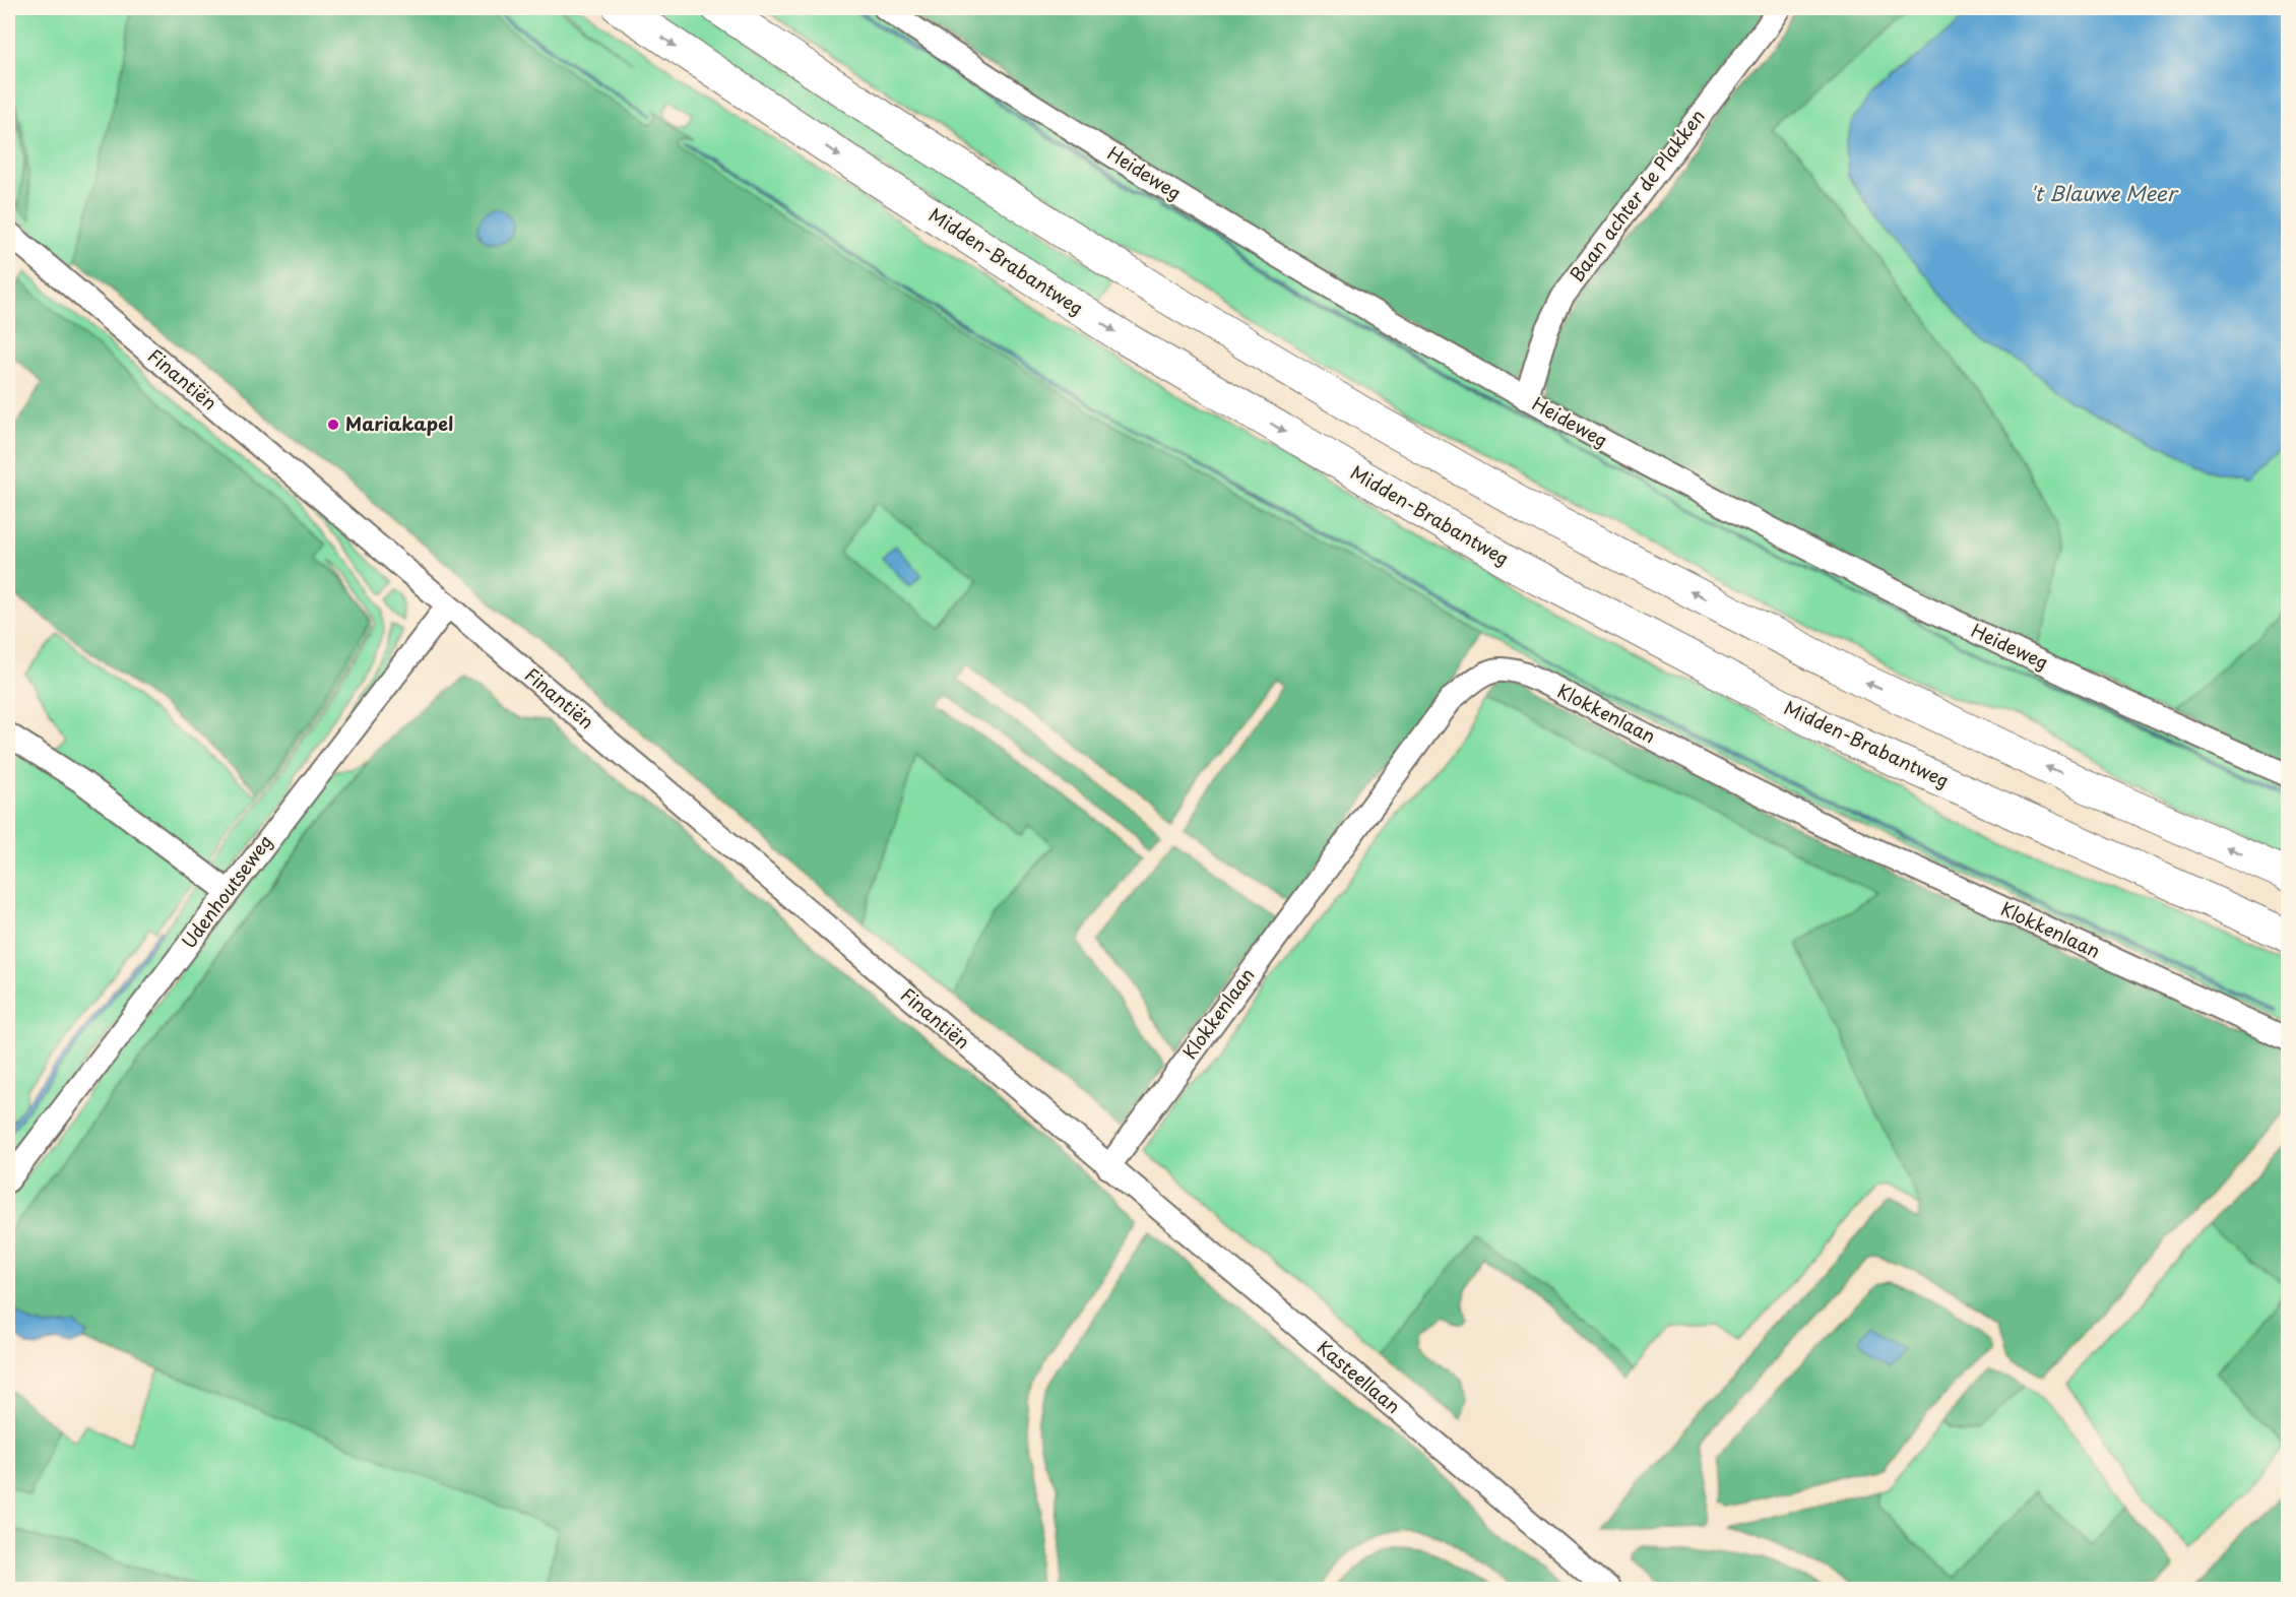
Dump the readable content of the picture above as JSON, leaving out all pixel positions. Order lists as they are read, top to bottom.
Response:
{
  "streets": {
    "highway": ["Midden-Brabantweg"],
    "street": [
      "Heideweg",
      "Baan achter de Plakken",
      "Finantiën",
      "Klokkenlaan",
      "Udenhoutseweg",
      "Kasteellaan"
    ]
  },
  "crossings": [
    ["Heideweg", "Baan achter de Plakken"],
    ["Finantiën", "Klokkenlaan"],
    ["Finantiën", "Udenhoutseweg"],
    ["Finantiën", "Kasteellaan"],
    ["Klokkenlaan", "Kasteellaan"]
  ],
  "water": ["'t Blauwe Meer"],
  "places": ["Mariakapel"]
}
